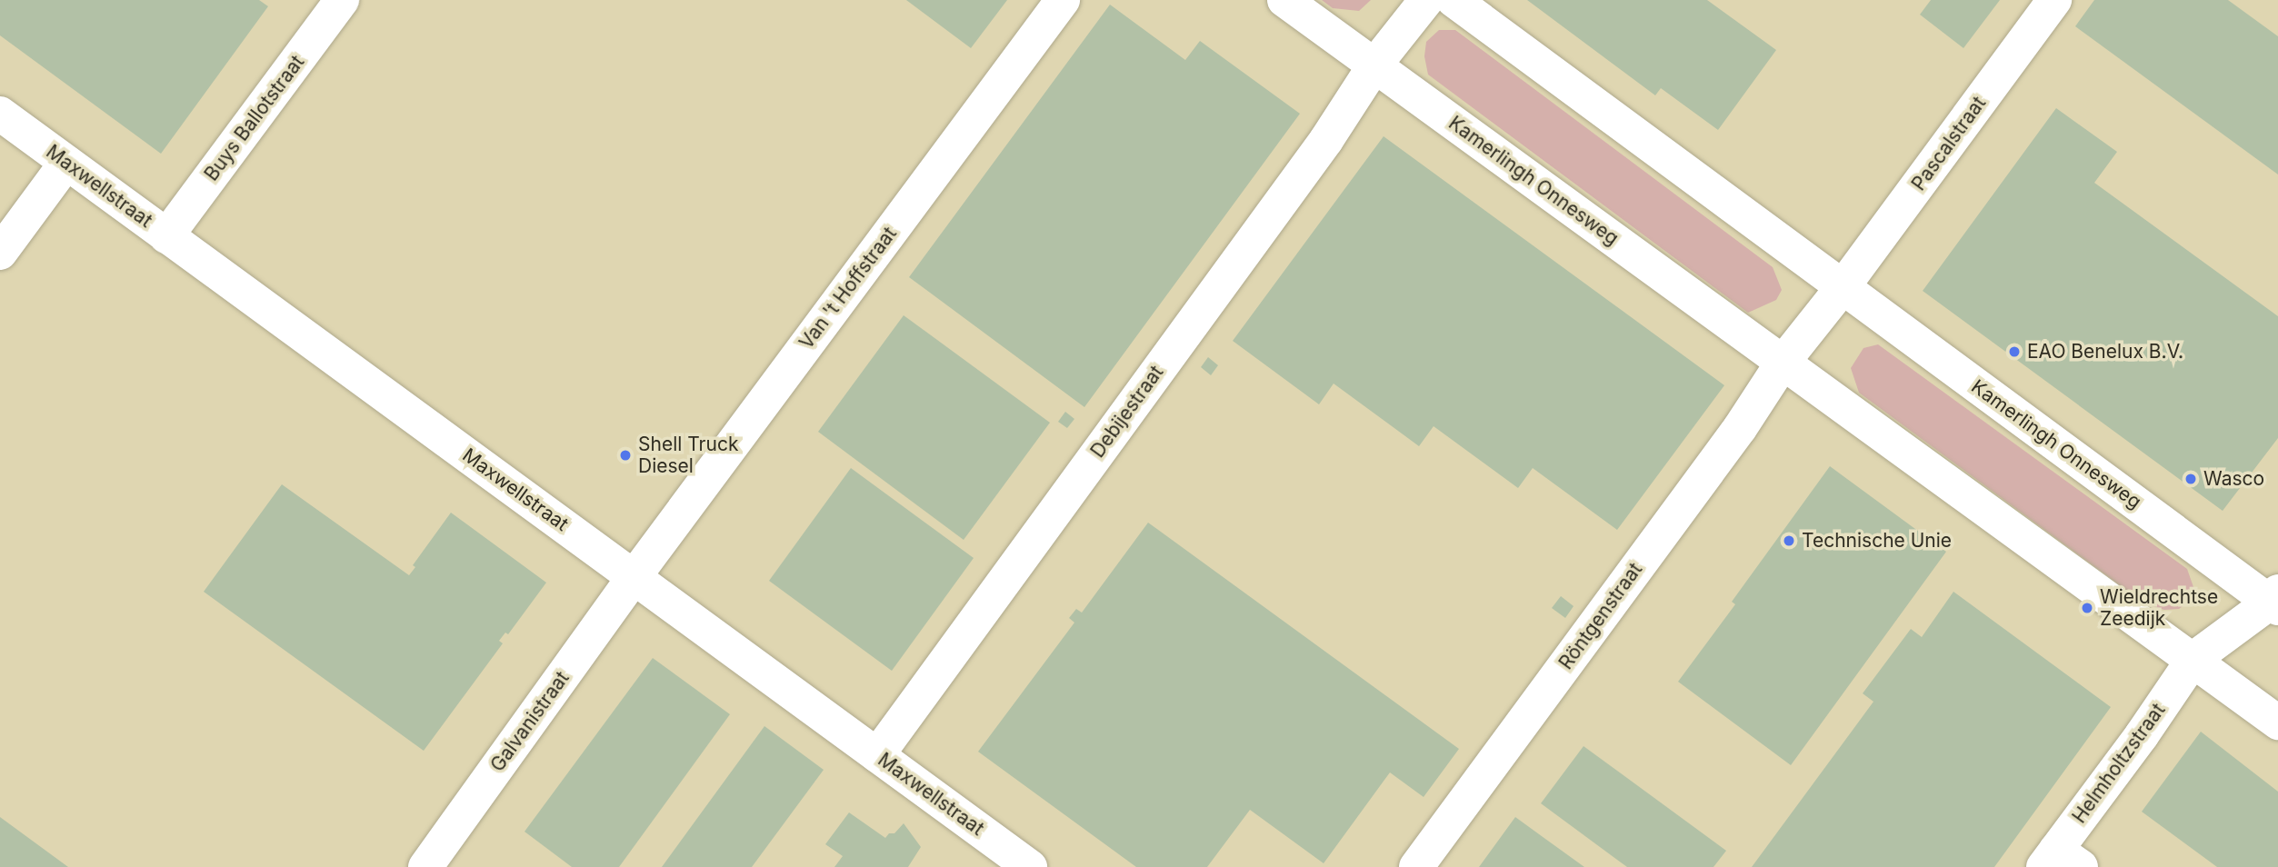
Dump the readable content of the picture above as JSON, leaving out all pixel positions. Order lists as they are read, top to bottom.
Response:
{
  "streets": {
    "street": [
      "Buys Ballotstraat",
      "Pascalstraat",
      "Kamerlingh Onnesweg",
      "Maxwellstraat",
      "Van 't Hoffstraat",
      "Debijestraat",
      "Röntgenstraat",
      "Galvanistraat",
      "Helmholtzstraat"
    ]
  },
  "crossings": [
    ["Buys Ballotstraat", "Maxwellstraat"],
    ["Pascalstraat", "Kamerlingh Onnesweg"],
    ["Kamerlingh Onnesweg", "Debijestraat"],
    ["Kamerlingh Onnesweg", "Röntgenstraat"],
    ["Kamerlingh Onnesweg", "Helmholtzstraat"],
    ["Maxwellstraat", "Van 't Hoffstraat"],
    ["Maxwellstraat", "Debijestraat"],
    ["Maxwellstraat", "Galvanistraat"],
    ["Van 't Hoffstraat", "Galvanistraat"]
  ],
  "places": [
    "EAO Benelux B.V.",
    "Shell Truck Diesel",
    "Wasco",
    "Technische Unie",
    "Wieldrechtse Zeedijk"
  ]
}
